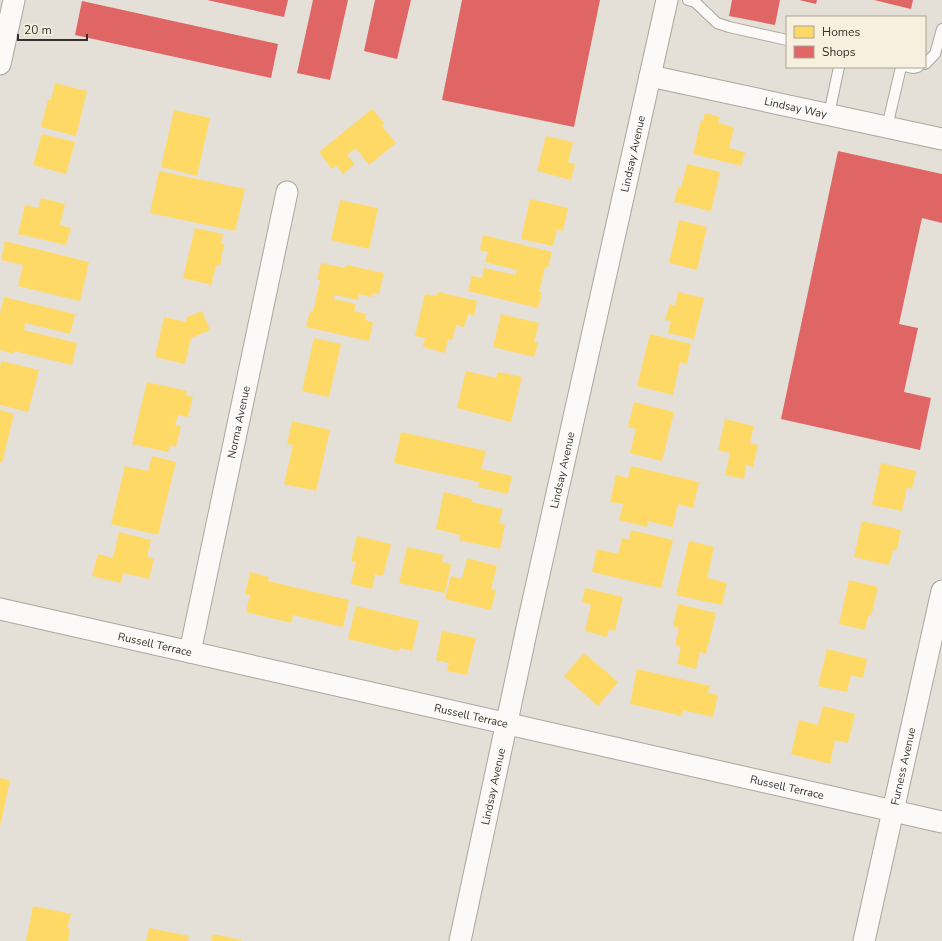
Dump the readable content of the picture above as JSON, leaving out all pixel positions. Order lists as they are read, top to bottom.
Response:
{
  "streets": {
    "street": [
      "Lindsay Way",
      "Lindsay Avenue",
      "Norma Avenue",
      "Russell Terrace",
      "Furness Avenue"
    ]
  },
  "crossings": [
    ["Lindsay Way", "Lindsay Avenue"],
    ["Lindsay Avenue", "Russell Terrace"],
    ["Norma Avenue", "Russell Terrace"],
    ["Russell Terrace", "Furness Avenue"]
  ],
  "legend": ["Homes", "Shops"],
  "scale_bar": "20 m"
}
